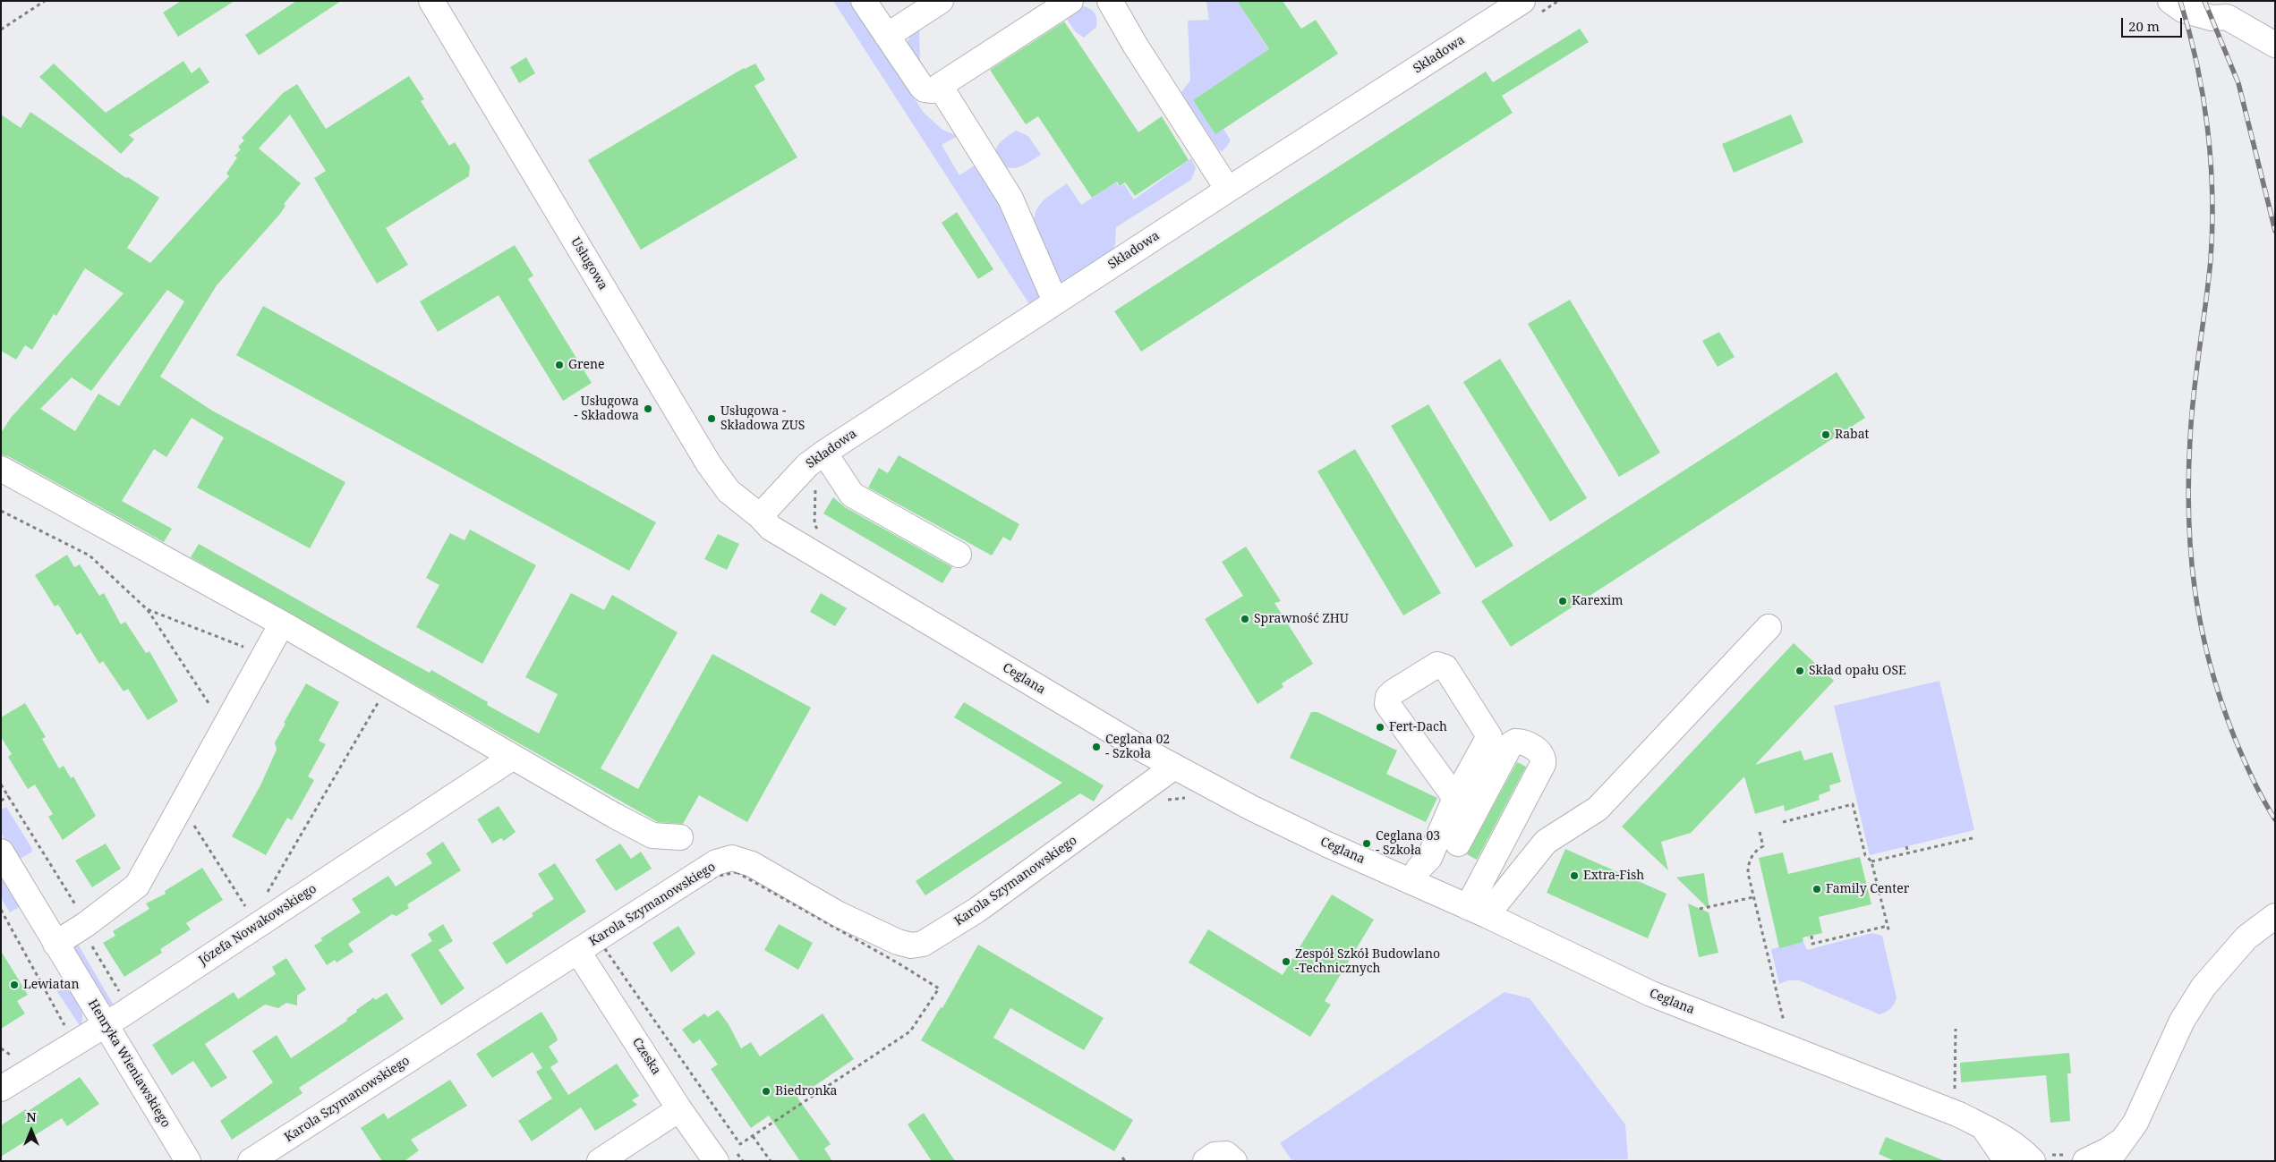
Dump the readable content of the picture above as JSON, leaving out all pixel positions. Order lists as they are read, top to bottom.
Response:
{
  "streets": {
    "street": [
      "Składowa",
      "Usługowa",
      "Ceglana",
      "Karola Szymanowskiego",
      "Józefa Nowakowskiego",
      "Czeska",
      "Henryka Wieniawskiego"
    ]
  },
  "crossings": [
    ["Składowa", "Usługowa"],
    ["Składowa", "Ceglana"],
    ["Usługowa", "Ceglana"],
    ["Ceglana", "Karola Szymanowskiego"],
    ["Karola Szymanowskiego", "Czeska"],
    ["Józefa Nowakowskiego", "Henryka Wieniawskiego"]
  ],
  "places": [
    "Grene",
    "Usługowa - Składowa",
    "Usługowa - Składowa ZUS",
    "Rabat",
    "Karexim",
    "Sprawność ZHU",
    "Skład opału OSE",
    "Fert-Dach",
    "Ceglana 02 - Szkoła",
    "Ceglana 03 - Szkoła",
    "Extra-Fish",
    "Family Center",
    "Zespół Szkół Budowlano -Technicznych",
    "Lewiatan",
    "Biedronka"
  ],
  "scale_bar": "20 m",
  "north": "top"
}
